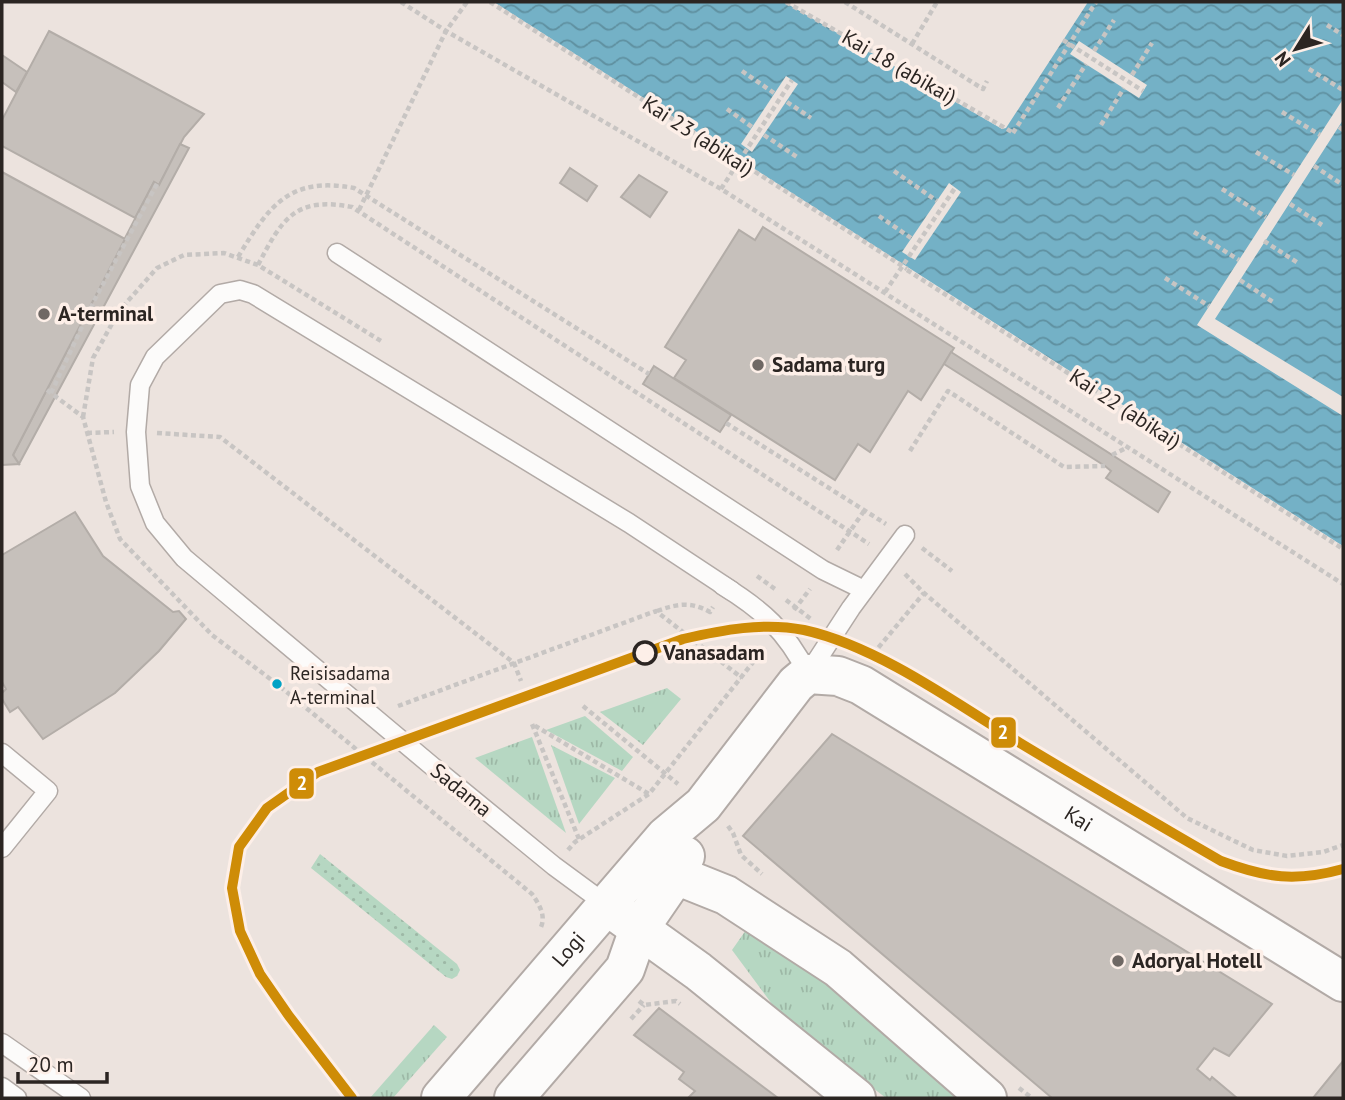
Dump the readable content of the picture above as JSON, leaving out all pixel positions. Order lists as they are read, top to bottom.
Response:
{
  "streets": {
    "street": ["Sadama", "Kai", "Logi"],
    "path": ["Kai 18 (abikai)", "Kai 23 (abikai)", "Kai 22 (abikai)"]
  },
  "crossings": [
    ["Kai 23 (abikai)", "Kai 22 (abikai)"],
    ["Sadama", "Logi"],
    ["Kai", "Logi"]
  ],
  "places": [
    "A-terminal",
    "Sadama turg",
    "Vanasadam",
    "Reisisadama A-terminal",
    "Adoryal Hotell"
  ],
  "lines": ["transit line 2"],
  "scale_bar": "20 m",
  "north": "bottom left"
}
